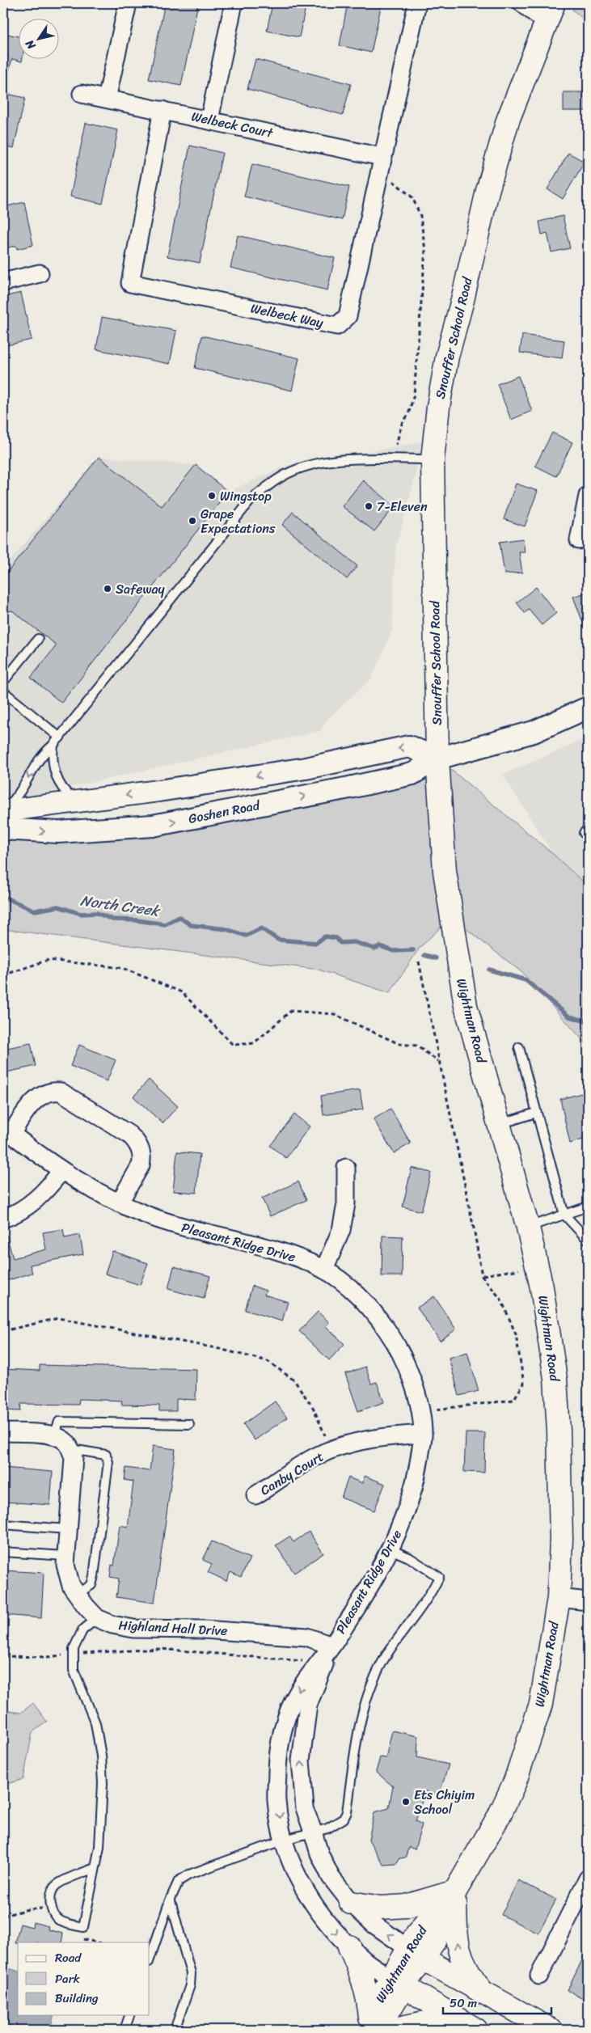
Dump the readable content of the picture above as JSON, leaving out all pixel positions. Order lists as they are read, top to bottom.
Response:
{
  "streets": {
    "main road": ["Snouffer School Road", "Wightman Road"],
    "street": [
      "Welbeck Court",
      "Welbeck Way",
      "Goshen Road",
      "Pleasant Ridge Drive",
      "Canby Court",
      "Highland Hall Drive"
    ]
  },
  "crossings": [
    ["Welbeck Court", "Welbeck Way"],
    ["Snouffer School Road", "Goshen Road"],
    ["Snouffer School Road", "Wightman Road"],
    ["Goshen Road", "Wightman Road"],
    ["Wightman Road", "Pleasant Ridge Drive"],
    ["Pleasant Ridge Drive", "Canby Court"],
    ["Pleasant Ridge Drive", "Highland Hall Drive"]
  ],
  "water": ["North Creek"],
  "places": [
    "Wingstop",
    "7-Eleven",
    "Grape Expectations",
    "Safeway",
    "Ets Chiyim School"
  ],
  "legend": ["Road", "Park", "Building"],
  "scale_bar": "50 m",
  "north": "bottom left"
}
